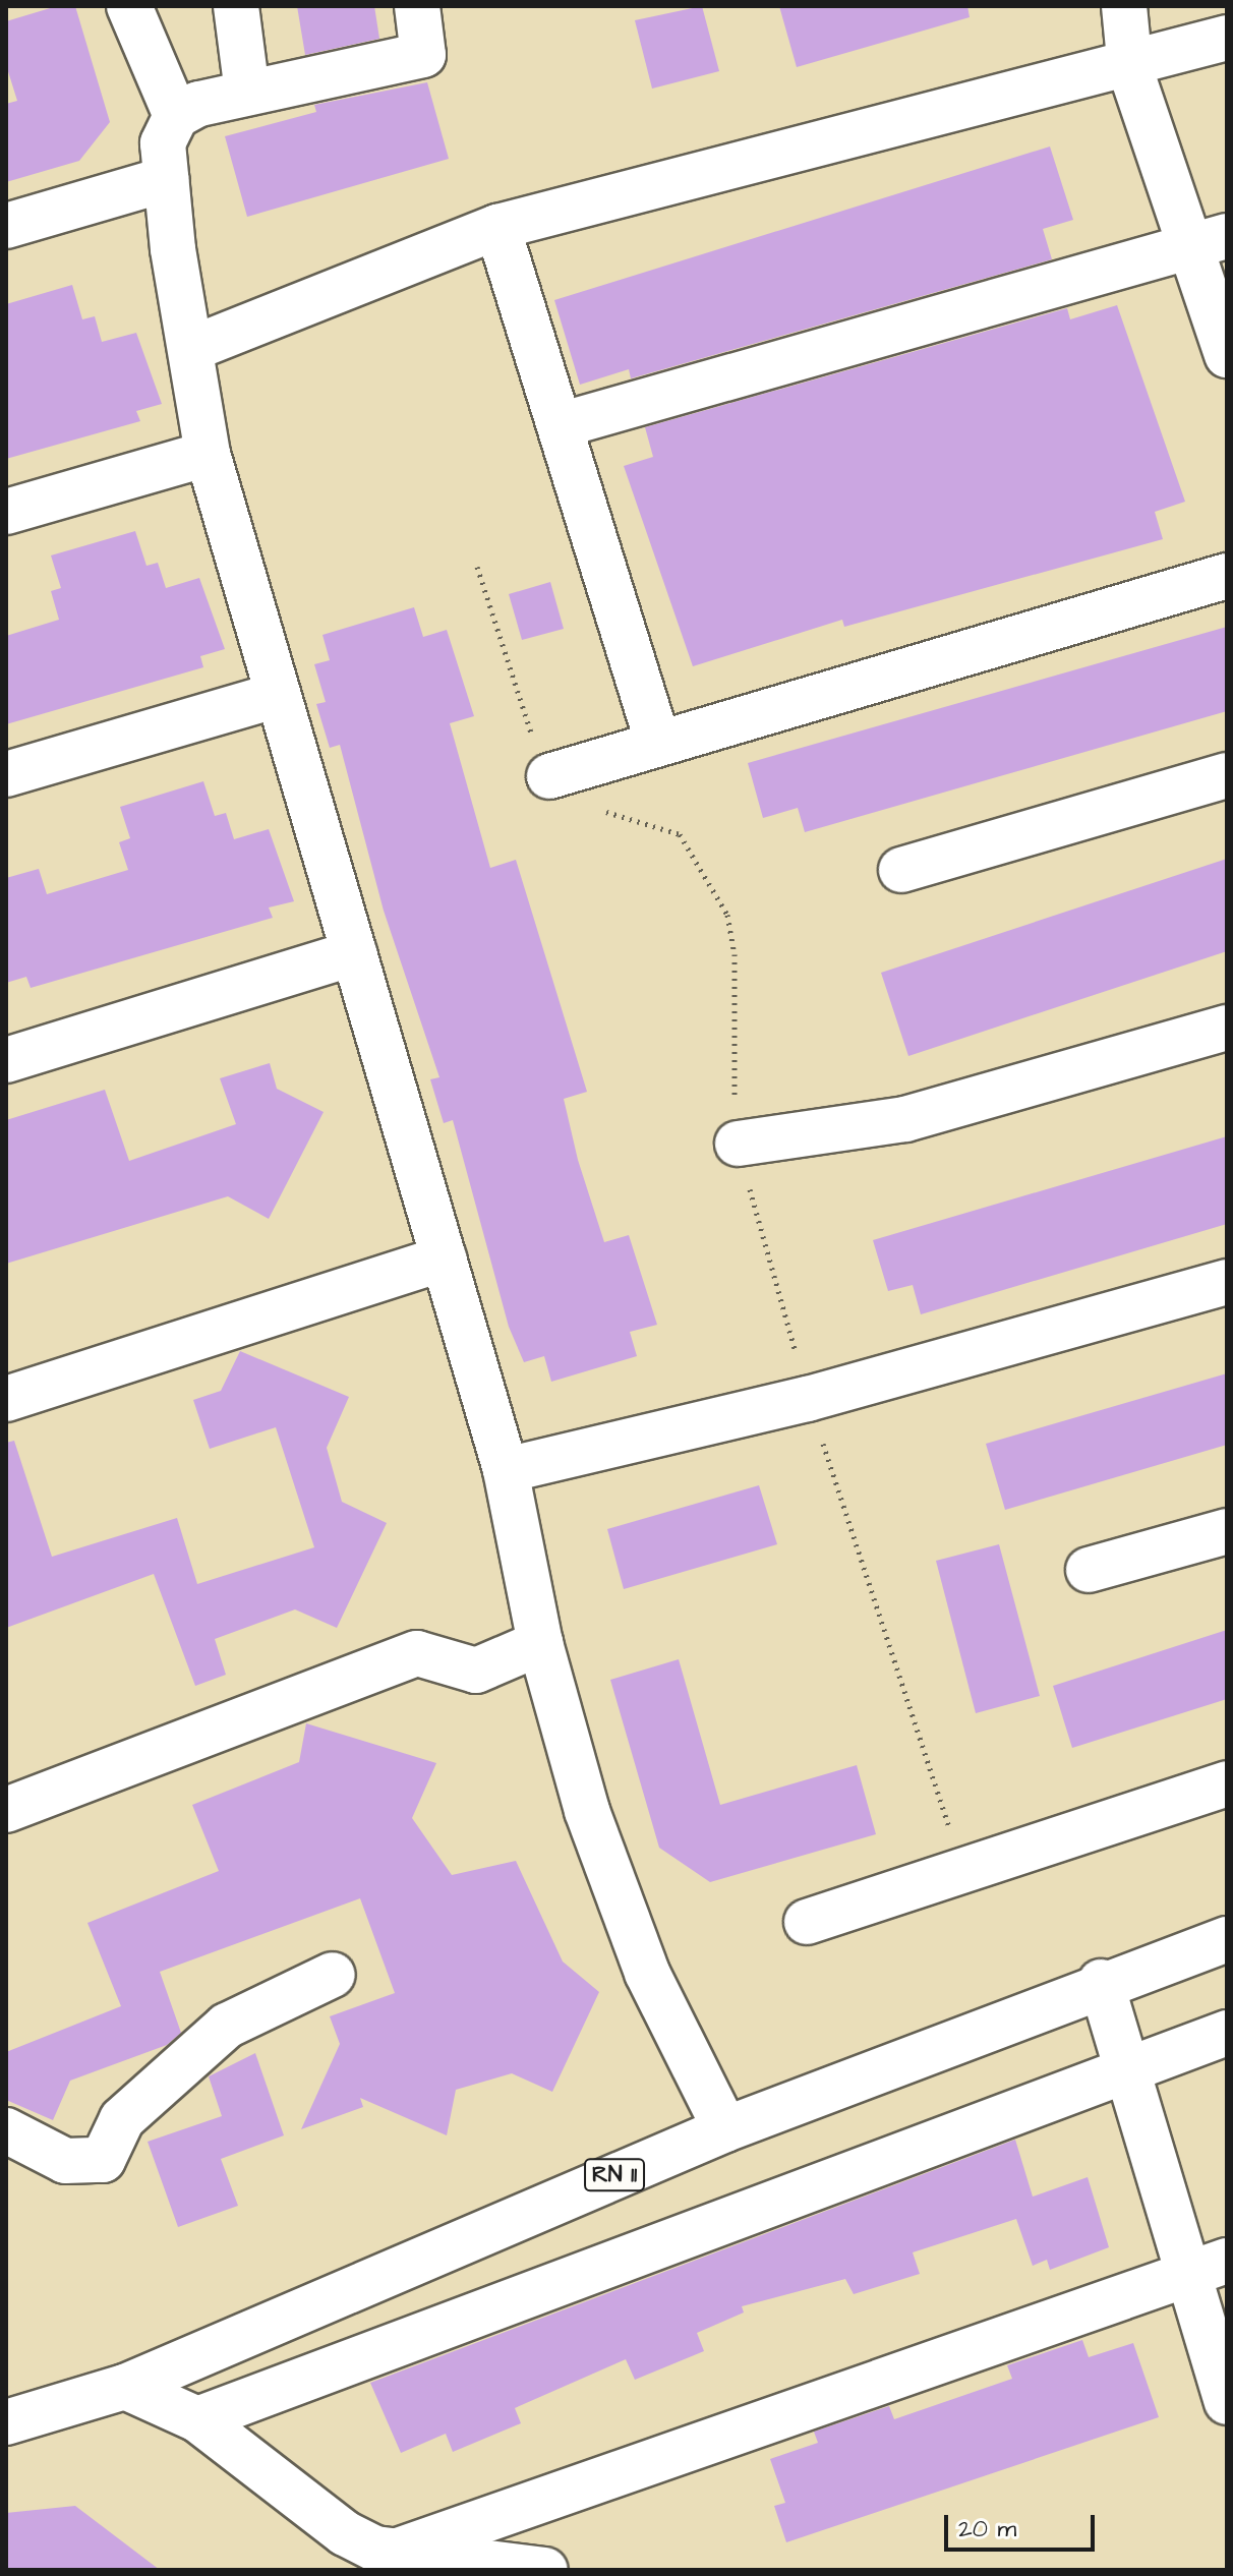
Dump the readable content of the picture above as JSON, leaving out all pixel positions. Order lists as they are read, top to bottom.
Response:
{
  "streets": {
    "street": ["RN 11"]
  },
  "scale_bar": "20 m"
}
